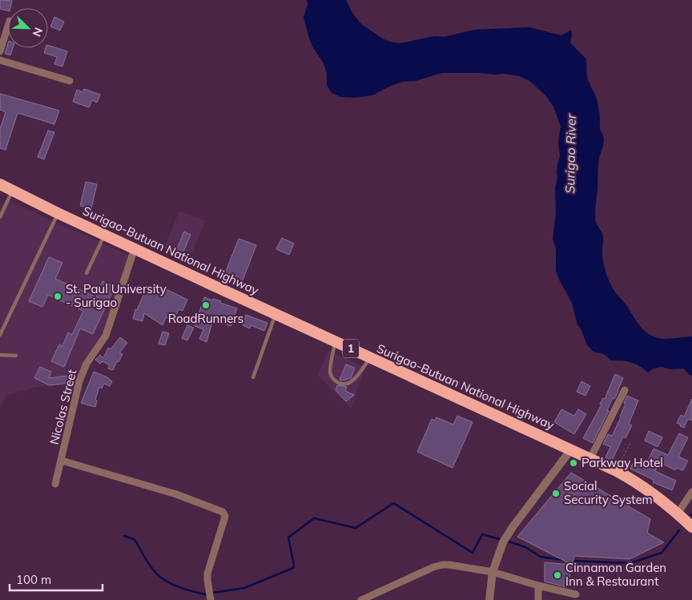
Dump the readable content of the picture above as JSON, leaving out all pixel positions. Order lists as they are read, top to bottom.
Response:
{
  "streets": {
    "highway": ["Surigao-Butuan National Highway", "1"],
    "street": ["Nicolas Street"]
  },
  "crossings": [
    ["Surigao-Butuan National Highway", "Nicolas Street"]
  ],
  "water": ["Surigao River"],
  "places": [
    "St. Paul University - Surigao",
    "RoadRunners",
    "Parkway Hotel",
    "Social Security System",
    "Cinnamon Garden Inn & Restaurant"
  ],
  "scale_bar": "100 m",
  "north": "bottom right"
}
